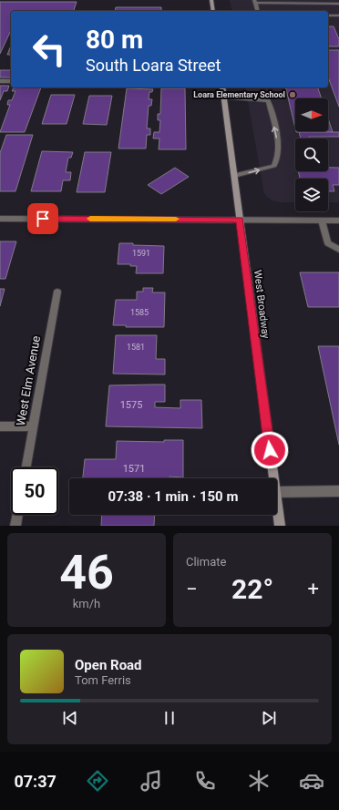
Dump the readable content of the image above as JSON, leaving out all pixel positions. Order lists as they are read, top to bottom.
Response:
{
  "streets": {
    "main road": ["West Broadway"],
    "street": ["West Elm Avenue"]
  },
  "places": ["Loara Elementary School"],
  "house_numbers": [
    "1591",
    "1585",
    "1581",
    "1575",
    "1571"
  ],
  "north": "right",
  "page": {
    "turn": ["80 m", "South Loara Street"],
    "limit": "50",
    "trip": "07:38 · 1 min · 150 m",
    "tile": [
      ["46", "km/h"],
      "Climate"
    ],
    "heat": ["−", "22°", "+"],
    "song": ["Open Road", "Tom Ferris"],
    "tabs": "07:37"
  }
}
